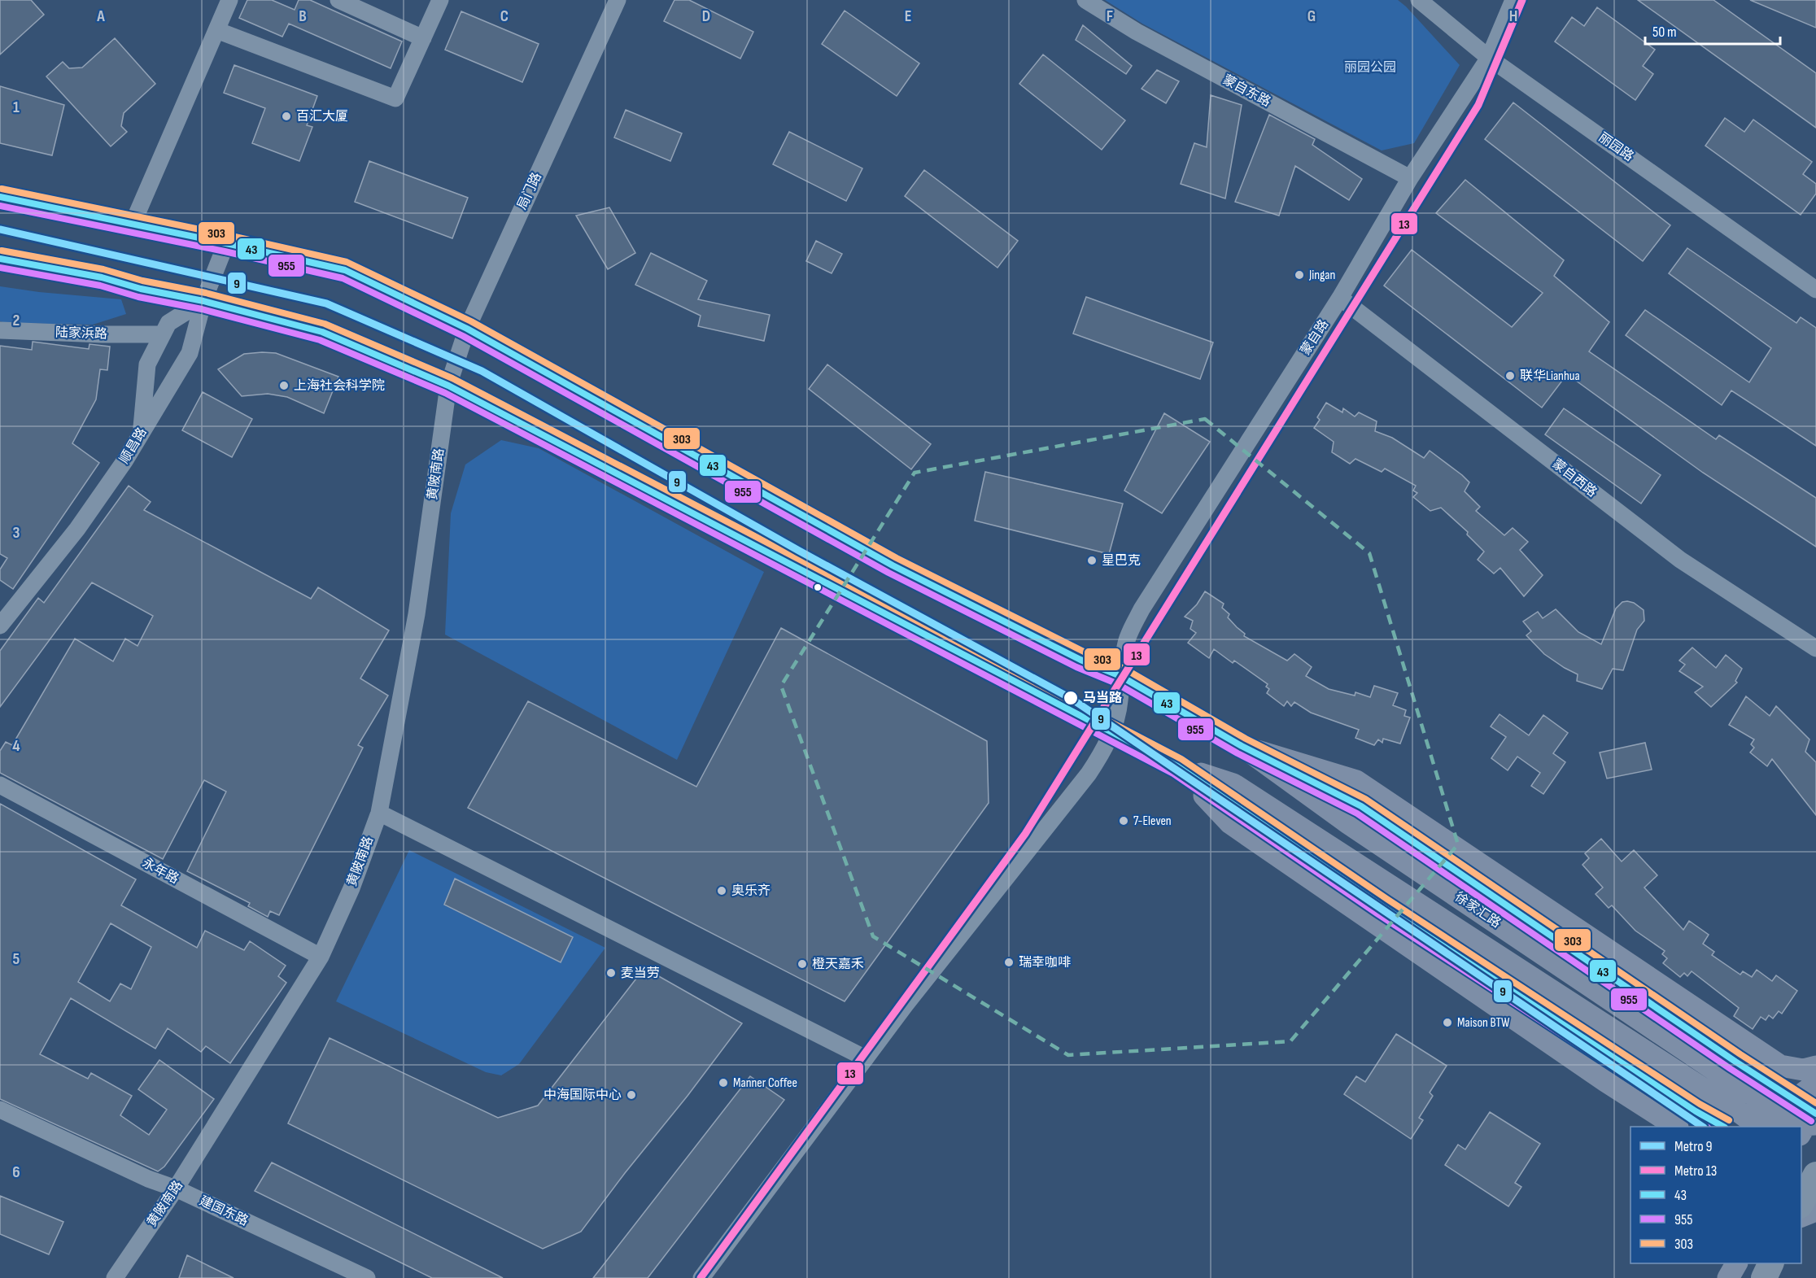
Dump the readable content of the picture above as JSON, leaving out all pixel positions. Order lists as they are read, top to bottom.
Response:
{
  "streets": {
    "main road": ["徐家汇路"],
    "street": [
      "蒙自东路",
      "丽园路",
      "局门路",
      "陆家浜路",
      "蒙自路",
      "顺昌路",
      "黄陂南路",
      "蒙自西路",
      "永年路",
      "建国东路"
    ]
  },
  "crossings": [
    ["蒙自东路", "蒙自路"],
    ["丽园路", "蒙自路"],
    ["局门路", "黄陂南路"],
    ["局门路", "徐家汇路"],
    ["蒙自路", "蒙自西路"],
    ["蒙自路", "徐家汇路"],
    ["顺昌路", "徐家汇路"],
    ["黄陂南路", "永年路"],
    ["黄陂南路", "徐家汇路"],
    ["黄陂南路", "建国东路"]
  ],
  "parks": ["丽园公园"],
  "places": [
    "百汇大厦",
    "Jingan",
    "联华Lianhua",
    "上海社会科学院",
    "星巴克",
    "马当路",
    "7-Eleven",
    "奥乐齐",
    "瑞幸咖啡",
    "橙天嘉禾",
    "麦当劳",
    "Maison BTW",
    "Manner Coffee",
    "中海国际中心"
  ],
  "lines": [
    "metro line 13",
    "transit line 303",
    "transit line 43",
    "transit line 955",
    "metro line 9"
  ],
  "legend": [
    "Metro 9",
    "Metro 13",
    "43",
    "955",
    "303"
  ],
  "scale_bar": "50 m",
  "grid": {
    "columns": [
      "A",
      "B",
      "C",
      "D",
      "E",
      "F",
      "G",
      "H"
    ],
    "rows": [
      "1",
      "2",
      "3",
      "4",
      "5",
      "6"
    ]
  }
}
